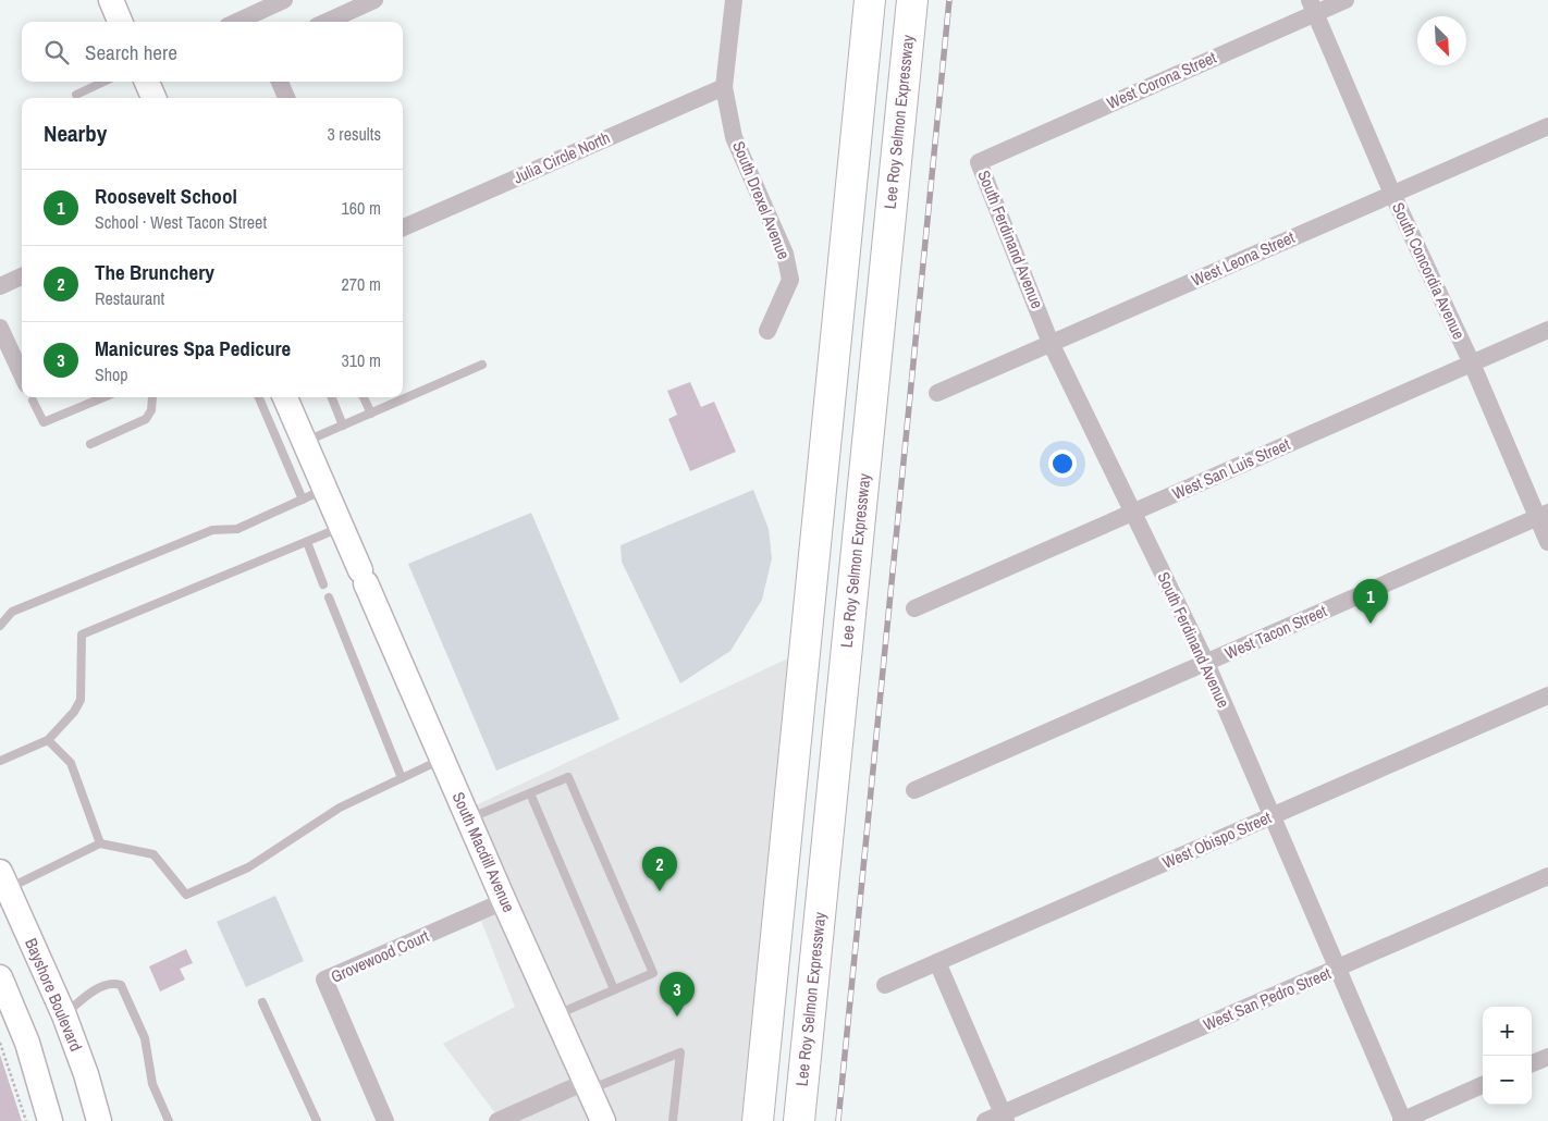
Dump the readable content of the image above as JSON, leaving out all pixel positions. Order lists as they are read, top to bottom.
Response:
{
  "streets": {
    "highway": ["Lee Roy Selmon Expressway"],
    "street": [
      "West Corona Street",
      "Julia Circle North",
      "South Drexel Avenue",
      "South Ferdinand Avenue",
      "West Leona Street",
      "South Concordia Avenue",
      "West San Luis Street",
      "West Tacon Street",
      "West Obispo Street",
      "South Macdill Avenue",
      "Grovewood Court",
      "Bayshore Boulevard",
      "West San Pedro Street"
    ]
  },
  "crossings": [
    ["West Corona Street", "South Ferdinand Avenue"],
    ["West Corona Street", "South Concordia Avenue"],
    ["Julia Circle North", "South Drexel Avenue"],
    ["South Ferdinand Avenue", "West Leona Street"],
    ["South Ferdinand Avenue", "West San Luis Street"],
    ["South Ferdinand Avenue", "West Tacon Street"],
    ["South Ferdinand Avenue", "West Obispo Street"],
    ["South Ferdinand Avenue", "West San Pedro Street"],
    ["West Leona Street", "South Concordia Avenue"],
    ["South Concordia Avenue", "West San Luis Street"],
    ["South Concordia Avenue", "West Tacon Street"],
    ["South Macdill Avenue", "Grovewood Court"]
  ],
  "north": "bottom right",
  "page": {
    "search": "Search here",
    "heading": ["Nearby", "3 results"],
    "list": [
      {
        "mark": "1",
        "name": "Roosevelt School",
        "note": "School · West Tacon Street",
        "value": "160 m"
      },
      {
        "mark": "2",
        "name": "The Brunchery",
        "note": "Restaurant",
        "value": "270 m"
      },
      {
        "mark": "3",
        "name": "Manicures Spa Pedicure",
        "note": "Shop",
        "value": "310 m"
      }
    ],
    "pins": ["1", "2", "3"],
    "map_buttons": ["+", "−"]
  }
}
